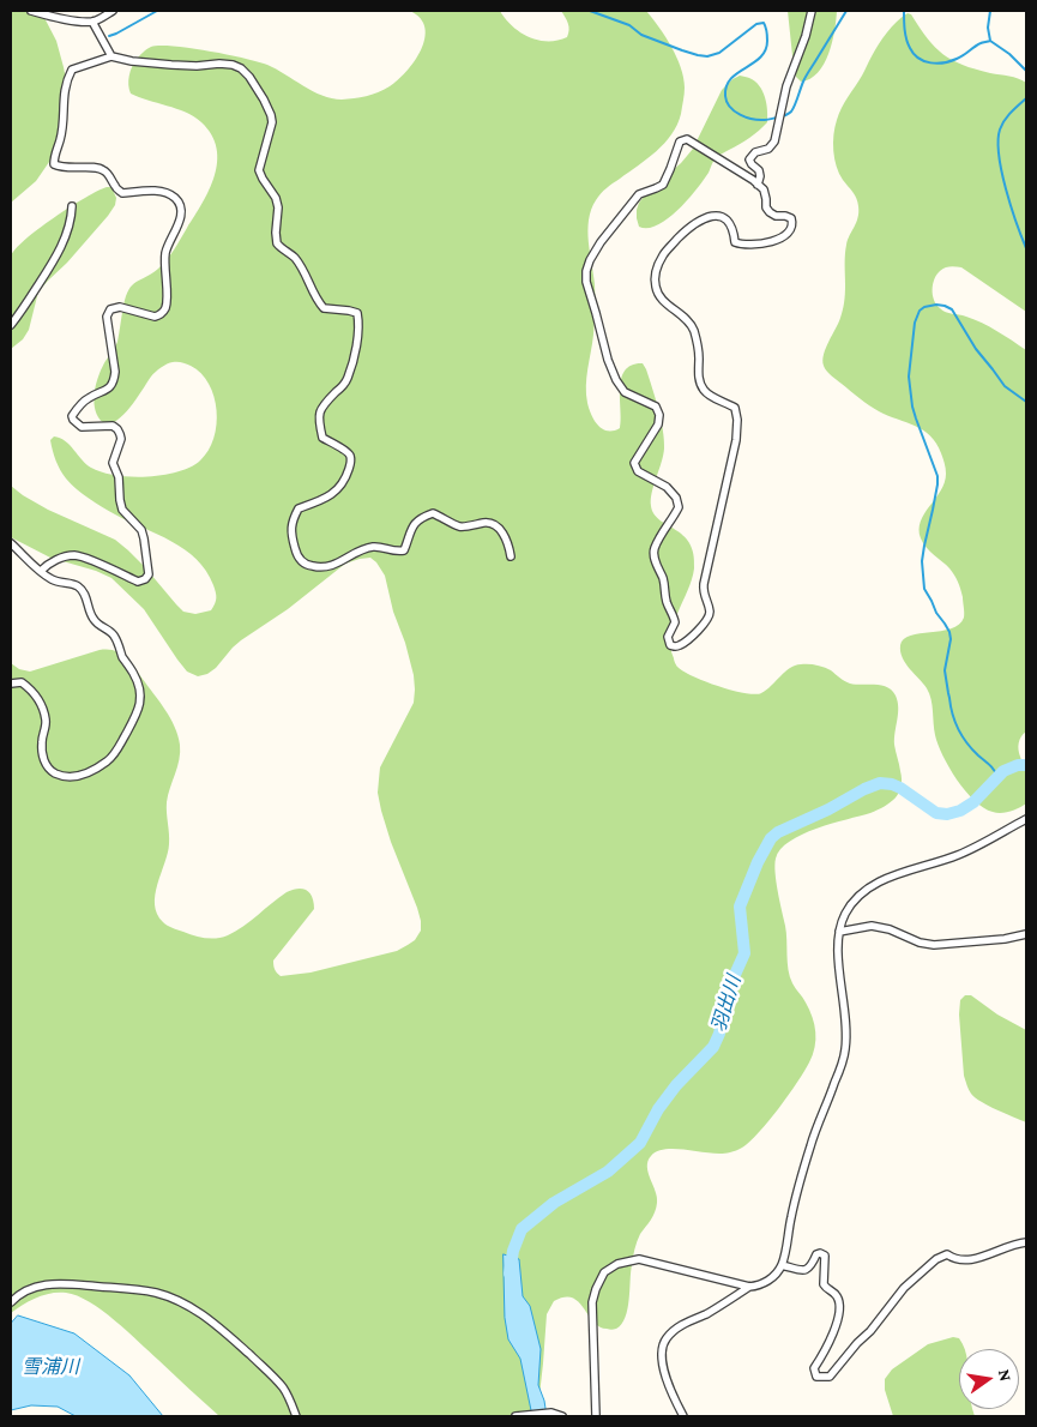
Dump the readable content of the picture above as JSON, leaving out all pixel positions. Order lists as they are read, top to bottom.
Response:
{
  "water": ["羽出川", "雪浦川"],
  "north": "right"
}
